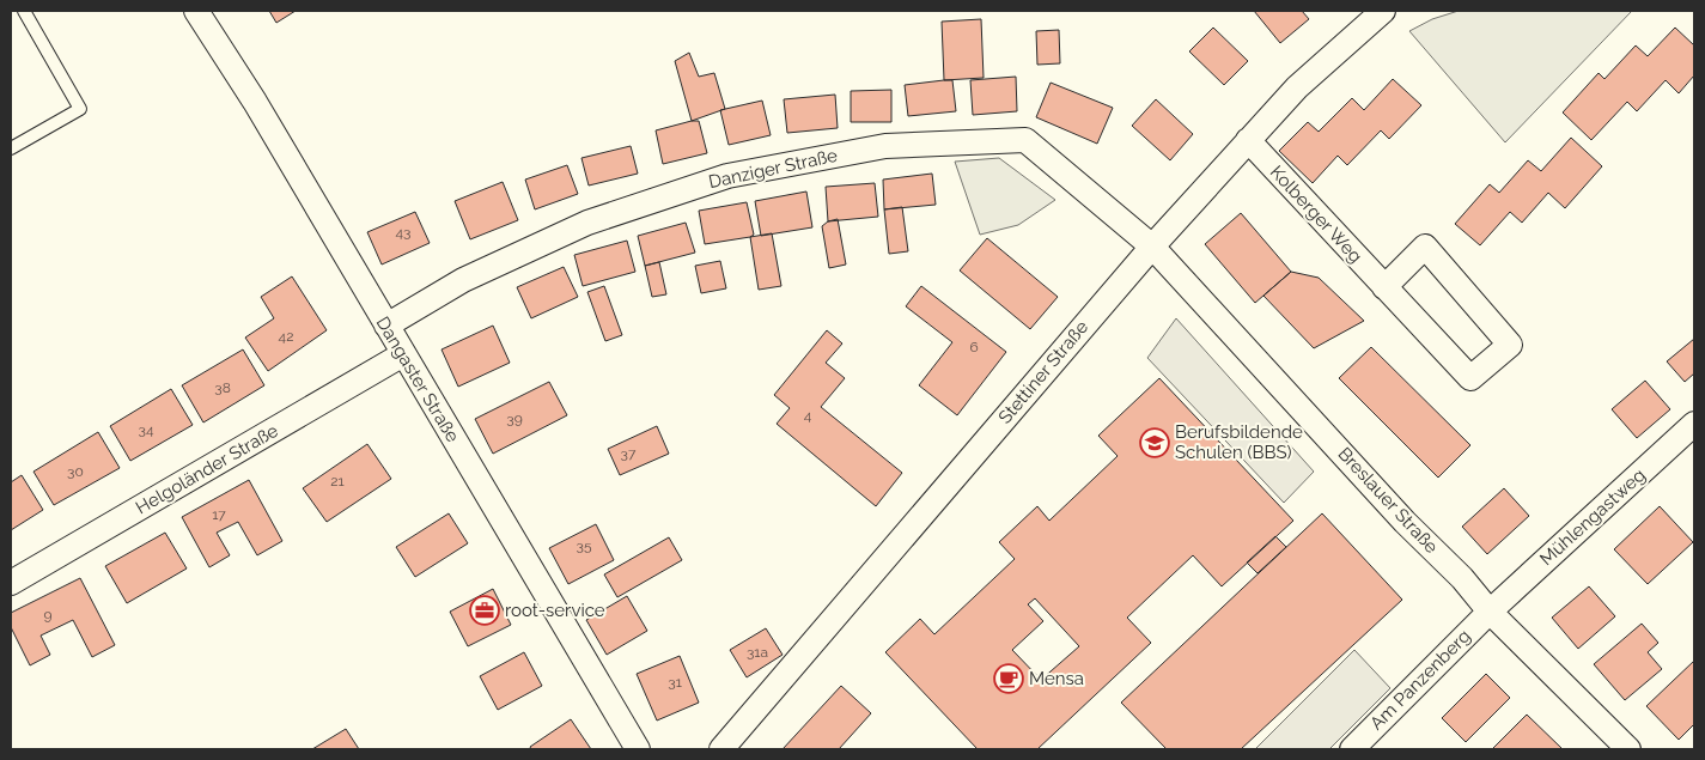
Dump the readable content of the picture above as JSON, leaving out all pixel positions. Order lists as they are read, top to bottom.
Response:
{
  "streets": {
    "street": [
      "Danziger Straße",
      "Kolberger Weg",
      "Stettiner Straße",
      "Dangaster Straße",
      "Helgoländer Straße",
      "Breslauer Straße",
      "Mühlengastweg",
      "Am Panzenberg"
    ]
  },
  "crossings": [
    ["Danziger Straße", "Stettiner Straße"],
    ["Danziger Straße", "Dangaster Straße"],
    ["Danziger Straße", "Breslauer Straße"],
    ["Kolberger Weg", "Stettiner Straße"],
    ["Stettiner Straße", "Breslauer Straße"],
    ["Dangaster Straße", "Helgoländer Straße"],
    ["Breslauer Straße", "Mühlengastweg"],
    ["Breslauer Straße", "Am Panzenberg"],
    ["Mühlengastweg", "Am Panzenberg"]
  ],
  "places": {
    "school or university": ["Berufsbildende Schulen (BBS)"],
    "office": ["root-service"],
    "cafe": ["Mensa"]
  },
  "house_numbers": [
    "43",
    "42",
    "6",
    "38",
    "4",
    "39",
    "34",
    "37",
    "30",
    "21",
    "17",
    "35",
    "9",
    "31a",
    "31"
  ]
}
